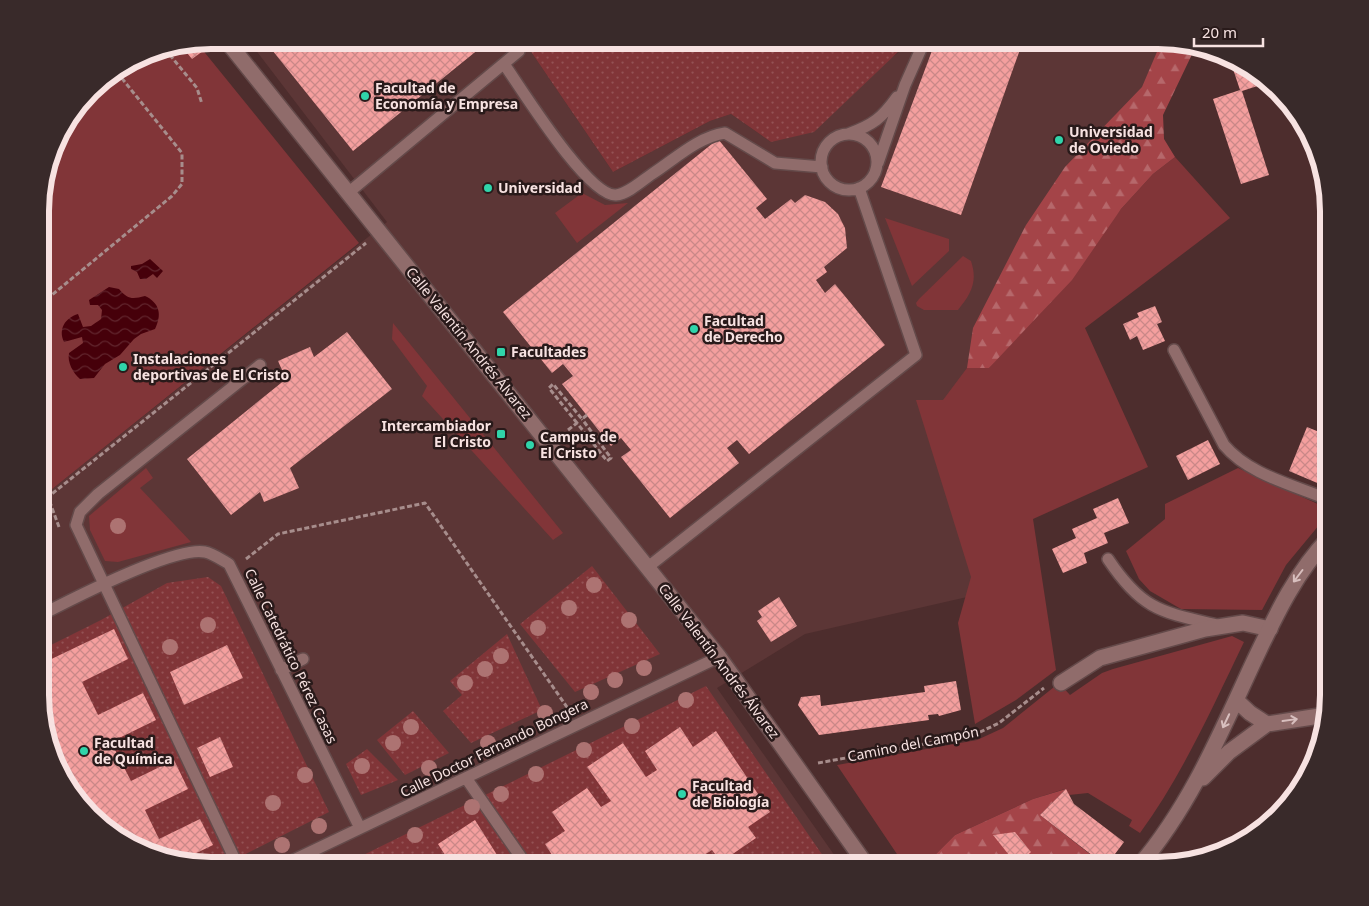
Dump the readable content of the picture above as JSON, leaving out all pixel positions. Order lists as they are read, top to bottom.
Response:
{
  "streets": {
    "street": ["Calle Valentín Andrés Álvarez"],
    "lane": ["Calle Catedrático Pérez Casas", "Calle Doctor Fernando Bongera"],
    "path": ["Camino del Campón"]
  },
  "crossings": [
    ["Calle Valentín Andrés Álvarez", "Camino del Campón"],
    ["Calle Valentín Andrés Álvarez", "Calle Doctor Fernando Bongera"],
    ["Calle Catedrático Pérez Casas", "Calle Doctor Fernando Bongera"]
  ],
  "places": {
    "other": [
      "Facultad de Economía y Empresa",
      "Universidad de Oviedo",
      "Universidad",
      "Facultad de Derecho",
      "Instalaciones deportivas de El Cristo",
      "Campus de El Cristo",
      "Facultad de Química",
      "Facultad de Biología"
    ],
    "transit": ["Facultades", "Intercambiador El Cristo"]
  },
  "scale_bar": "20 m"
}
